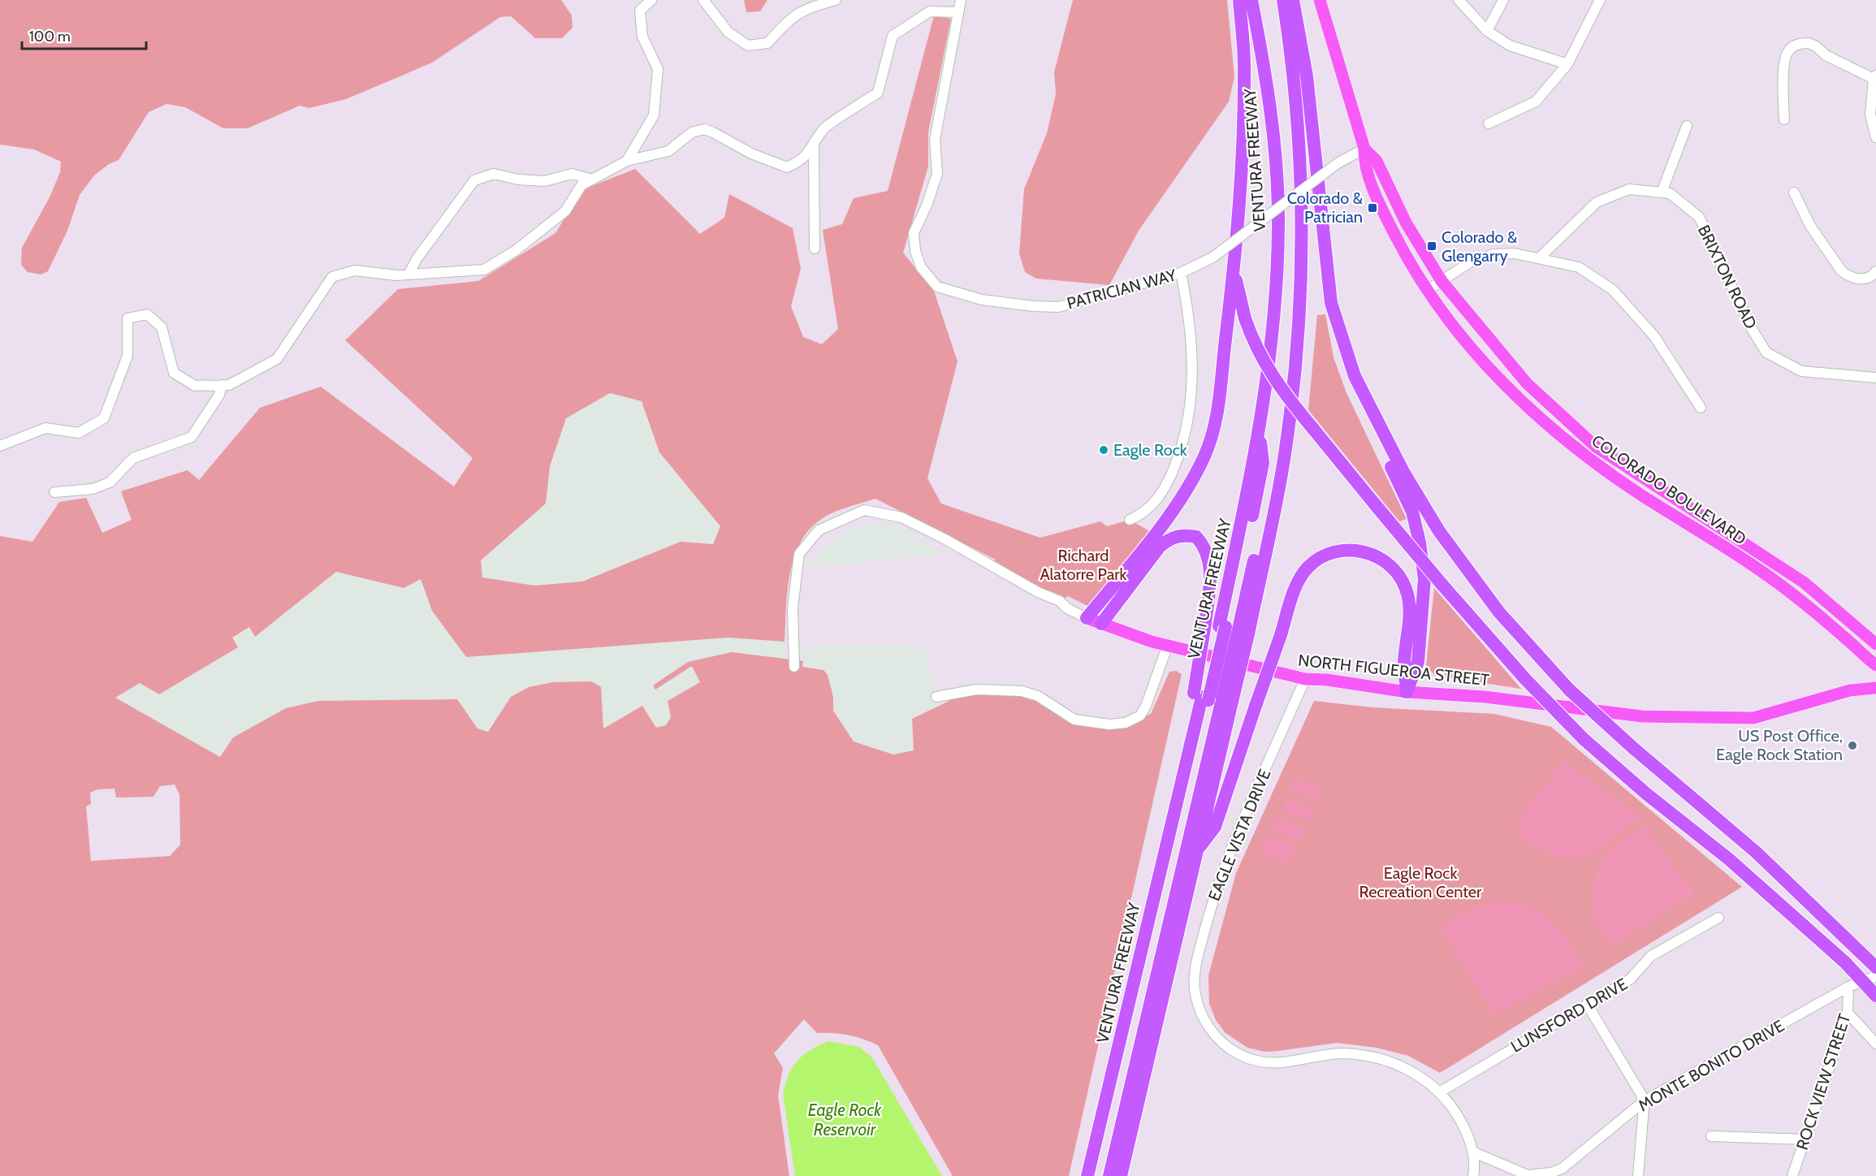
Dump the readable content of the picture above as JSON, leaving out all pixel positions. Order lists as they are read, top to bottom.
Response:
{
  "streets": {
    "highway": ["VENTURA FREEWAY"],
    "main road": ["COLORADO BOULEVARD", "NORTH FIGUEROA STREET"],
    "street": [
      "BRIXTON ROAD",
      "PATRICIAN WAY",
      "EAGLE VISTA DRIVE",
      "LUNSFORD DRIVE",
      "MONTE BONITO DRIVE",
      "ROCK VIEW STREET"
    ]
  },
  "crossings": [
    ["PATRICIAN WAY", "COLORADO BOULEVARD"],
    ["NORTH FIGUEROA STREET", "EAGLE VISTA DRIVE"],
    ["EAGLE VISTA DRIVE", "LUNSFORD DRIVE"],
    ["EAGLE VISTA DRIVE", "MONTE BONITO DRIVE"],
    ["MONTE BONITO DRIVE", "ROCK VIEW STREET"]
  ],
  "water": ["Eagle Rock Reservoir"],
  "parks": ["Richard Alatorre Park", "Eagle Rock Recreation Center"],
  "places": {
    "transit": ["Colorado & Patrician", "Colorado & Glengarry"],
    "other": ["Eagle Rock", "US Post Office, Eagle Rock Station"]
  },
  "scale_bar": "100 m"
}
